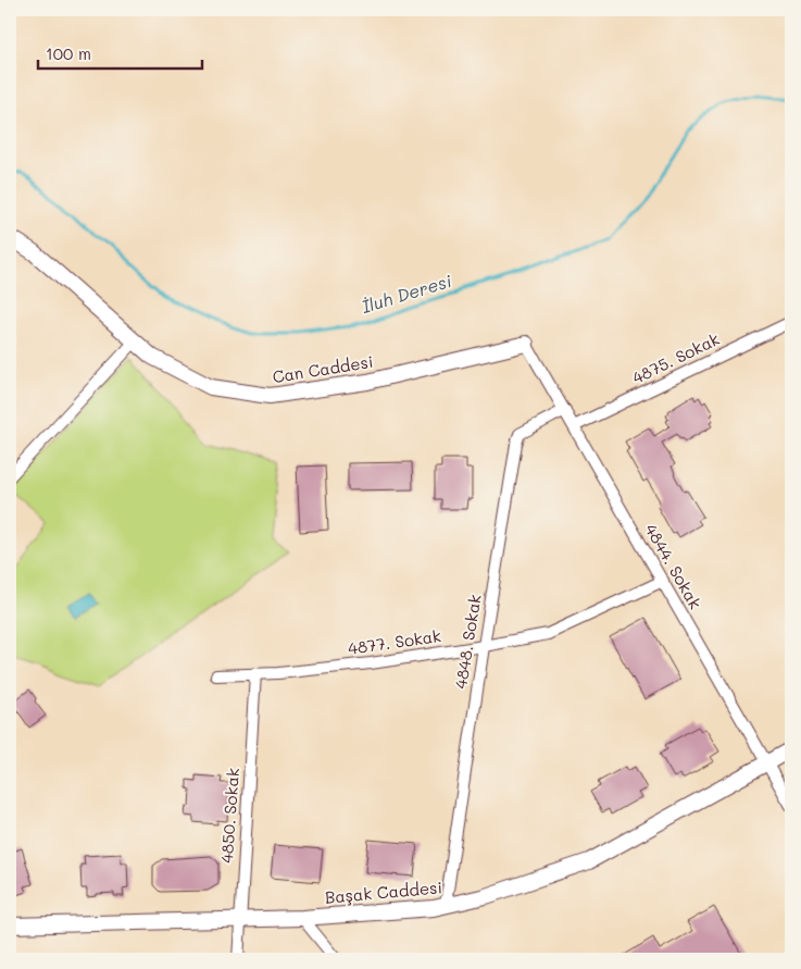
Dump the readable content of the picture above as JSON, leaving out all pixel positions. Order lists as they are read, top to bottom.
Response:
{
  "streets": {
    "street": [
      "4875. Sokak",
      "Can Caddesi",
      "4844. Sokak",
      "4848. Sokak",
      "4877. Sokak",
      "4850. Sokak",
      "Başak Caddesi"
    ]
  },
  "crossings": [
    ["4875. Sokak", "4844. Sokak"],
    ["Can Caddesi", "4844. Sokak"],
    ["4844. Sokak", "4848. Sokak"],
    ["4844. Sokak", "4877. Sokak"],
    ["4844. Sokak", "Başak Caddesi"],
    ["4848. Sokak", "4877. Sokak"],
    ["4848. Sokak", "Başak Caddesi"],
    ["4877. Sokak", "4850. Sokak"],
    ["4850. Sokak", "Başak Caddesi"]
  ],
  "water": ["İluh Deresi"],
  "scale_bar": "100 m"
}
